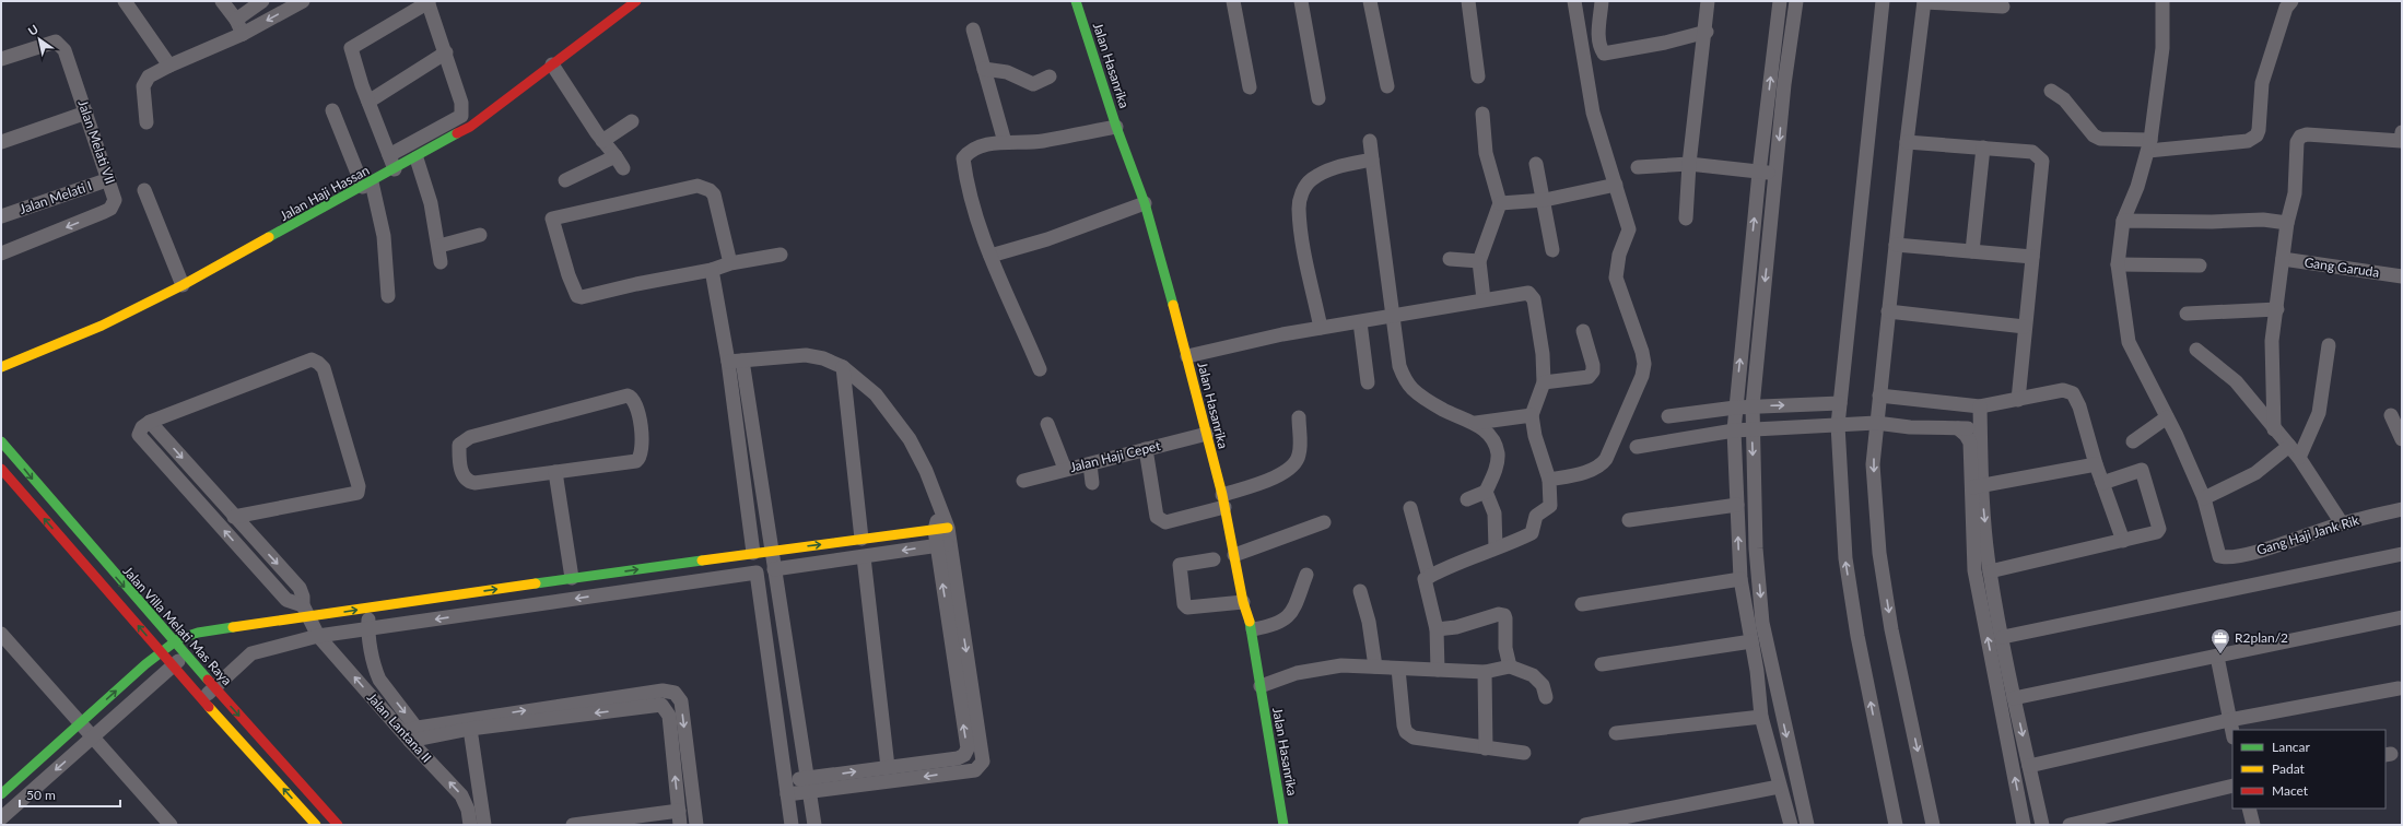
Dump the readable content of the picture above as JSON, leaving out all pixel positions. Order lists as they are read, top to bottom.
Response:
{
  "streets": {
    "street": [
      "Jalan Hasanrika",
      "Jalan Melati VII",
      "Jalan Haji Hassan",
      "Jalan Melati I",
      "Gang Garuda",
      "Jalan Haji Cepet",
      "Gang Haji Jank Rik",
      "Jalan Villa Melati Mas Raya",
      "Jalan Lantana II"
    ]
  },
  "crossings": [
    ["Jalan Hasanrika", "Jalan Haji Cepet"],
    ["Jalan Melati VII", "Jalan Melati I"]
  ],
  "one_way": ["Jalan Melati VII"],
  "places": {
    "office": ["R2plan/2"]
  },
  "legend": ["Lancar", "Padat", "Macet"],
  "scale_bar": "50 m",
  "north": "top left"
}
